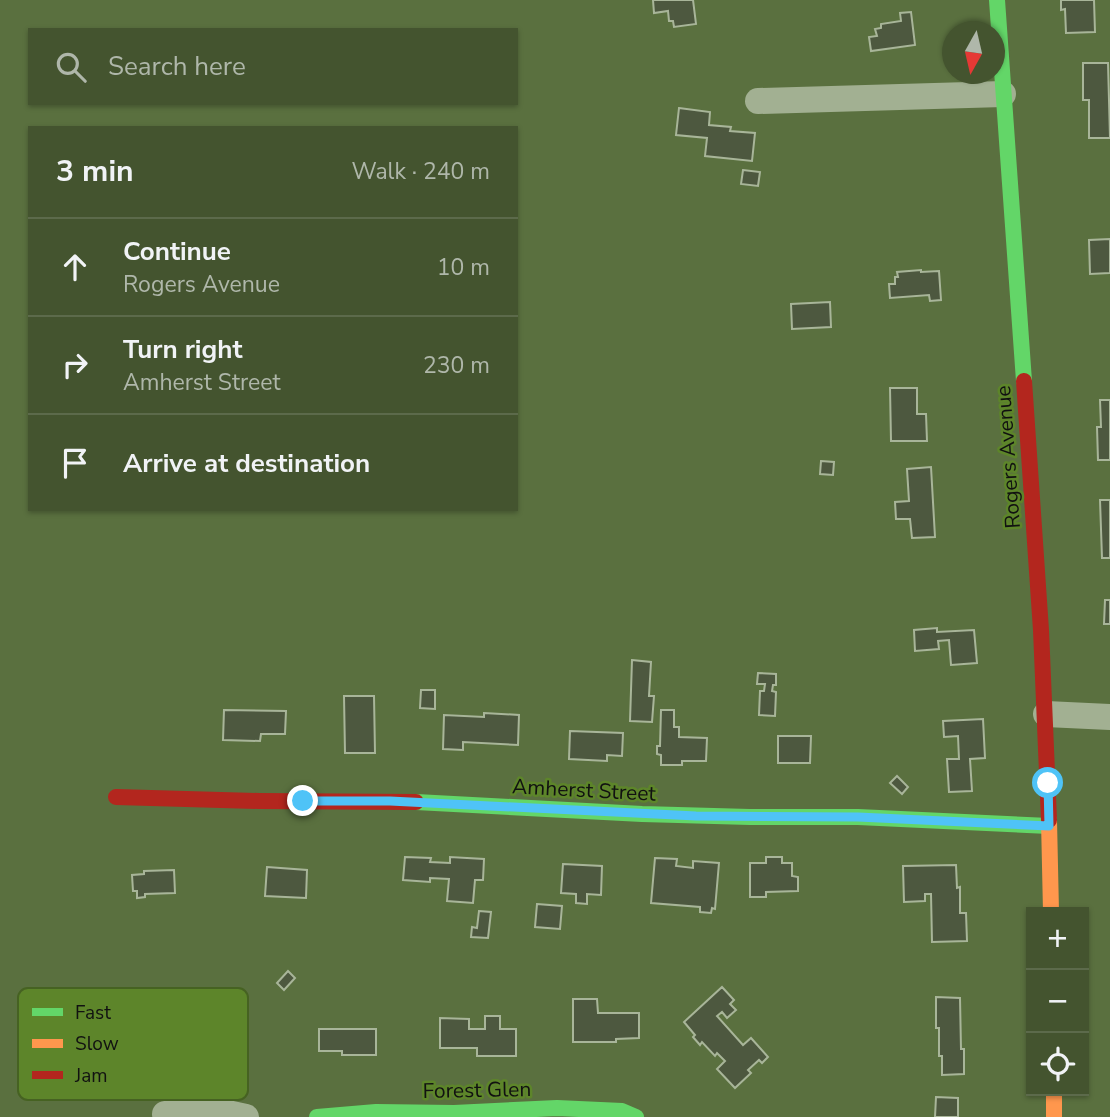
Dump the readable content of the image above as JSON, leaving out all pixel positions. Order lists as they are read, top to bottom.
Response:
{
  "streets": {
    "street": ["Rogers Avenue", "Amherst Street", "Forest Glen"]
  },
  "crossings": [
    ["Rogers Avenue", "Amherst Street"]
  ],
  "legend": ["Fast", "Slow", "Jam"],
  "north": "bottom",
  "page": {
    "search": "Search here",
    "heading": ["3 min", "Walk · 240 m"],
    "list": [
      ["Continue", "Rogers Avenue", "10 m"],
      ["Turn right", "Amherst Street", "230 m"],
      "Arrive at destination"
    ],
    "map_buttons": ["+", "−"]
  }
}
